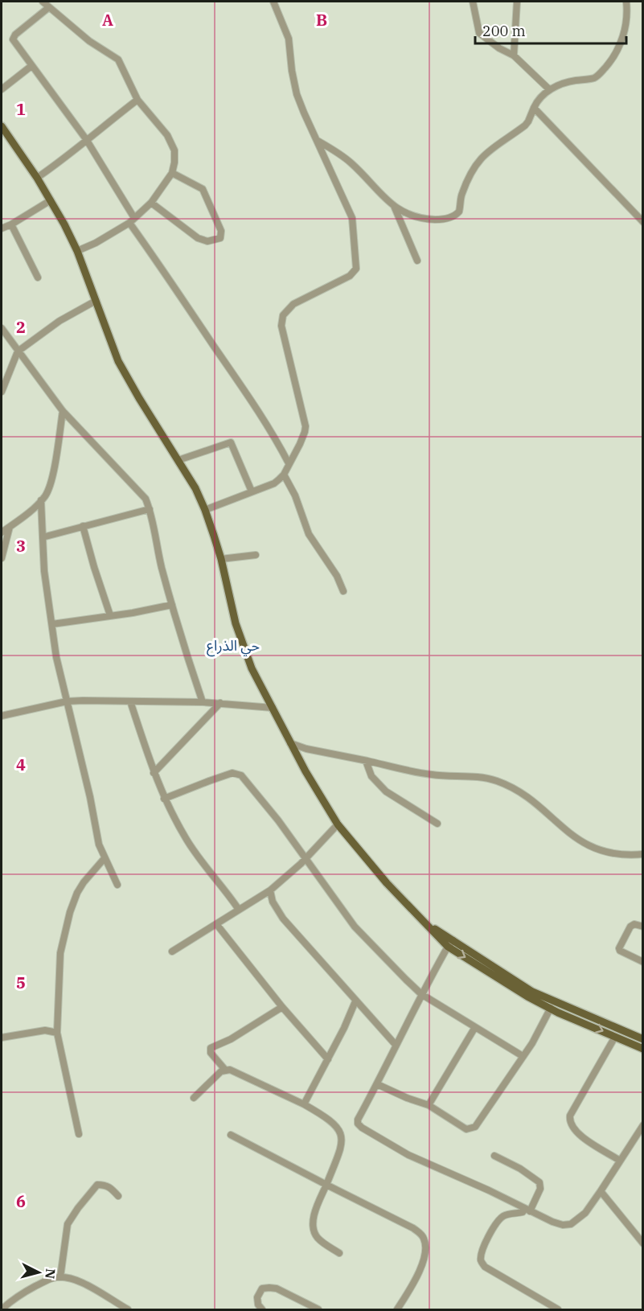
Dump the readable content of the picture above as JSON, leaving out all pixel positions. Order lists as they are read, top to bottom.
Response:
{
  "districts": ["حي الذراع"],
  "scale_bar": "200 m",
  "north": "right",
  "grid": {
    "columns": ["A", "B"],
    "rows": [
      "1",
      "2",
      "3",
      "4",
      "5",
      "6"
    ]
  }
}
